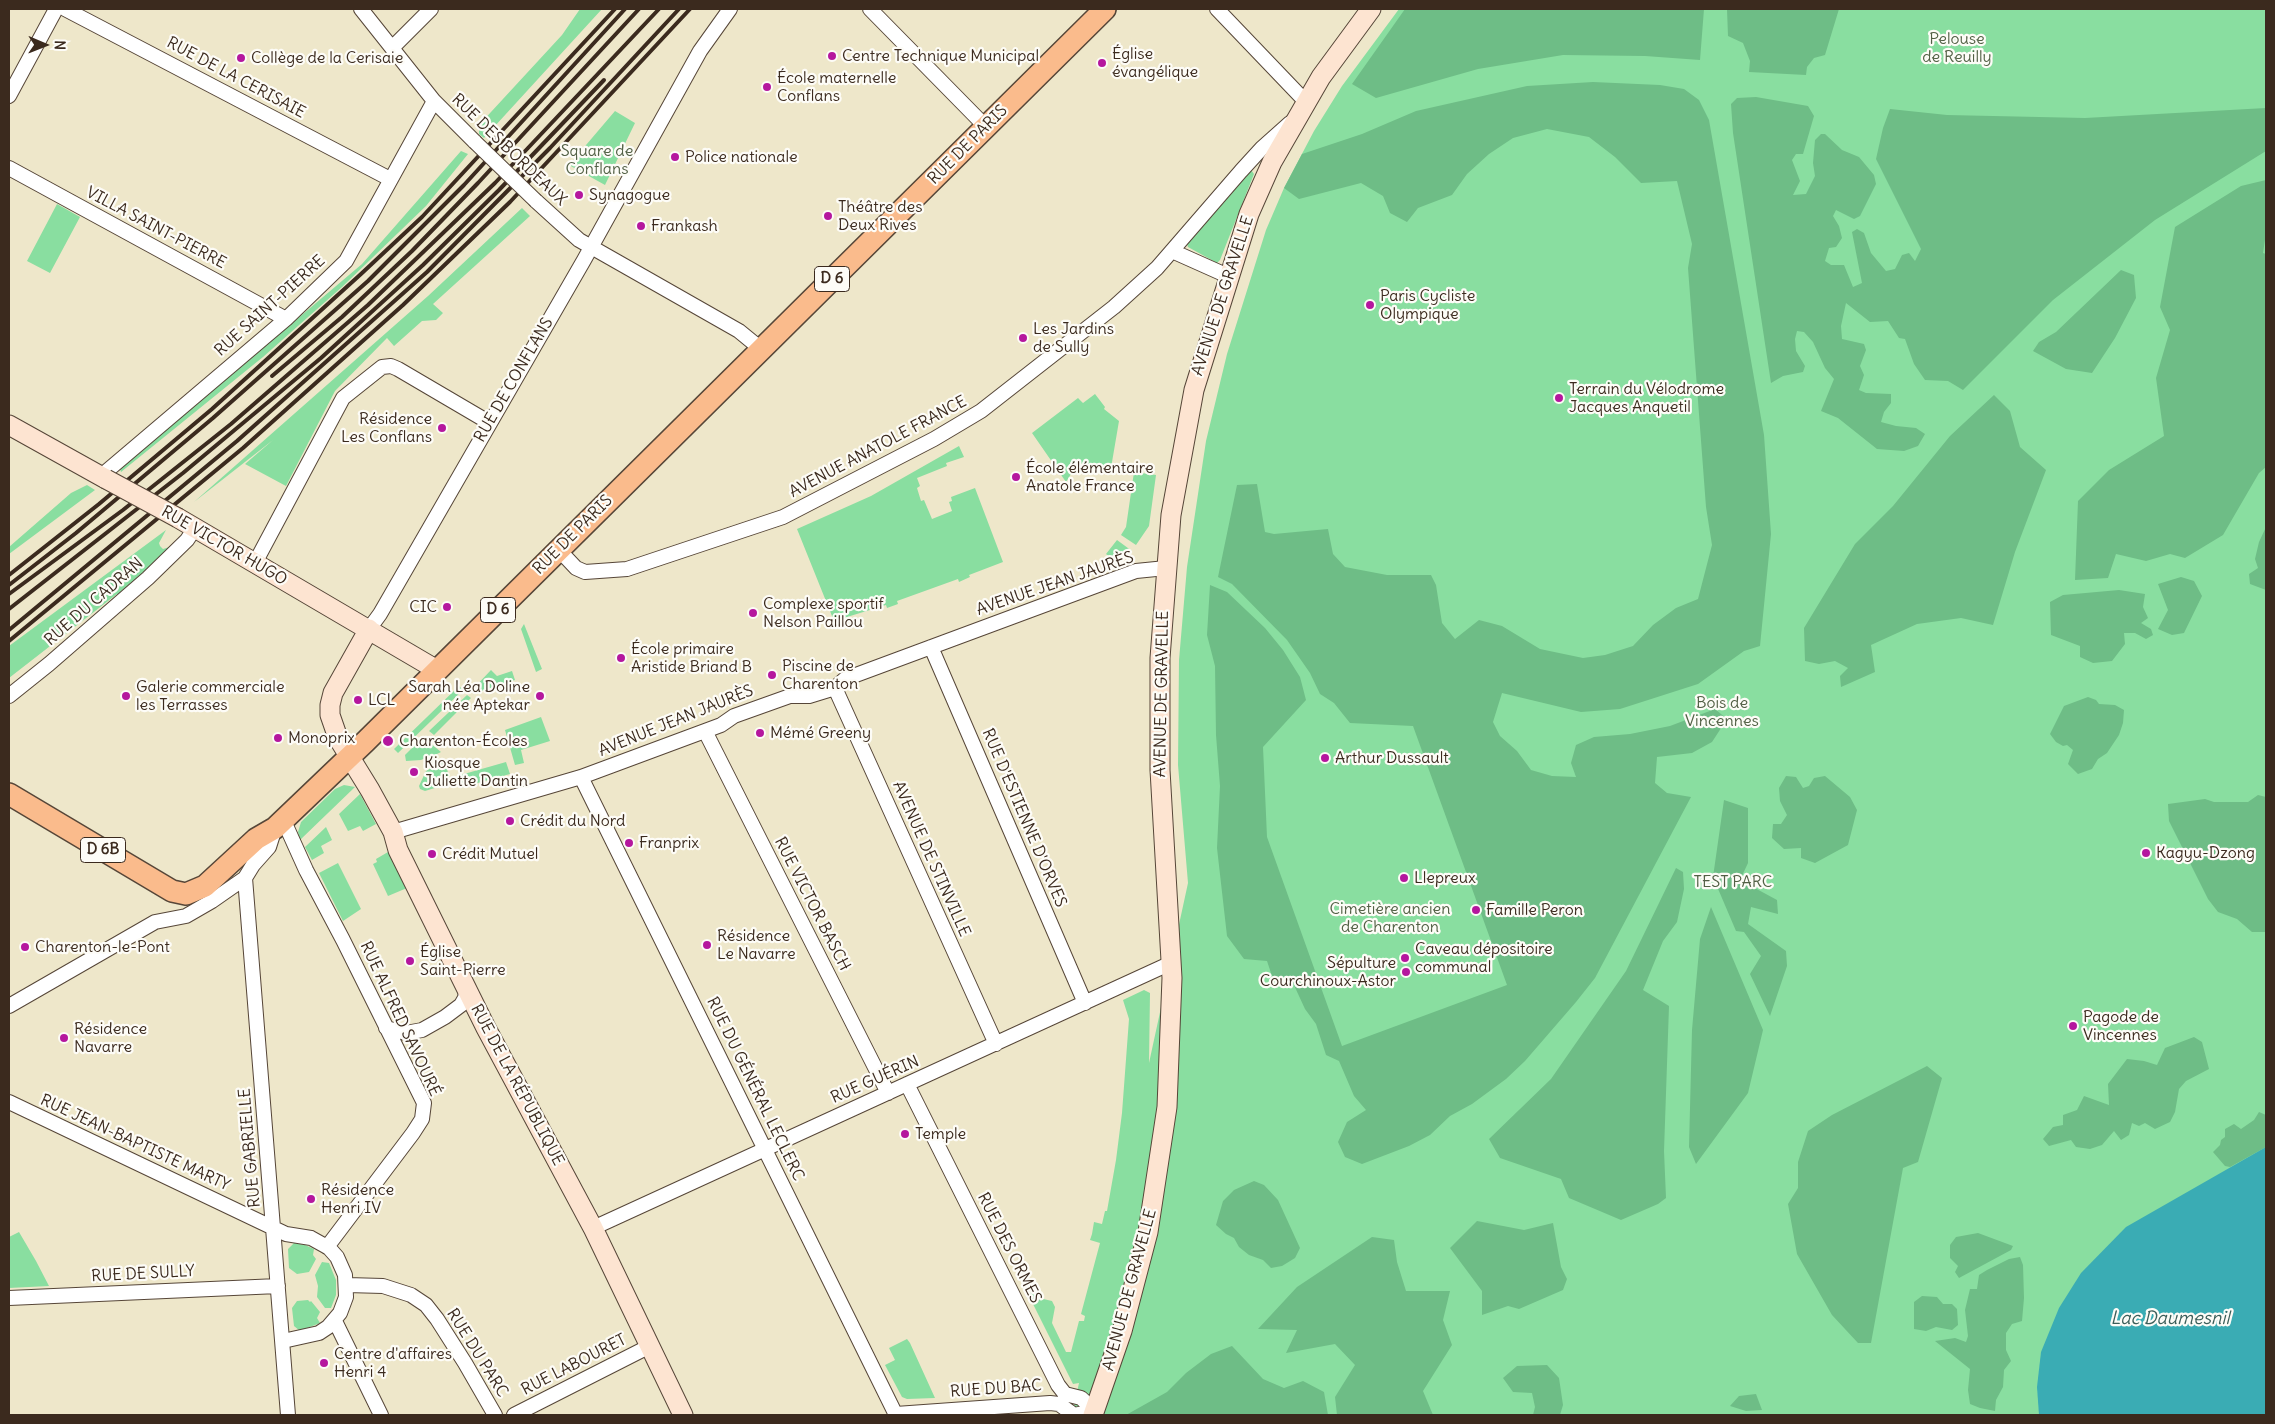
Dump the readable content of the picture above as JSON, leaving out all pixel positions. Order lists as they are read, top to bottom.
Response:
{
  "streets": {
    "main road": ["RUE DE PARIS", "D 6", "D 6B"],
    "street": [
      "RUE DE LA CERISAIE",
      "RUE DES BORDEAUX",
      "VILLA SAINT-PIERRE",
      "AVENUE DE GRAVELLE",
      "RUE SAINT-PIERRE",
      "RUE DE CONFLANS",
      "AVENUE ANATOLE FRANCE",
      "RUE VICTOR HUGO",
      "AVENUE JEAN JAURÈS",
      "RUE DU CADRAN",
      "RUE D'ESTIENNE D'ORVES",
      "AVENUE DE STINVILLE",
      "RUE VICTOR BASCH",
      "RUE ALFRED SAVOURÉ",
      "RUE GUÉRIN",
      "RUE DE LA RÉPUBLIQUE",
      "RUE DU GÉNÉRAL LECLERC",
      "RUE JEAN-BAPTISTE MARTY",
      "RUE GABRIELLE",
      "RUE DES ORMES",
      "RUE DE SULLY",
      "RUE DU PARC",
      "RUE LABOURET",
      "RUE DU BAC"
    ]
  },
  "crossings": [
    ["RUE DE LA CERISAIE", "RUE SAINT-PIERRE"],
    ["RUE DE PARIS", "RUE DES BORDEAUX"],
    ["RUE DE PARIS", "RUE DE CONFLANS"],
    ["RUE DE PARIS", "AVENUE ANATOLE FRANCE"],
    ["RUE DE PARIS", "RUE VICTOR HUGO"],
    ["RUE DE PARIS", "D 6B"],
    ["RUE DE PARIS", "RUE ALFRED SAVOURÉ"],
    ["RUE DE PARIS", "RUE DE LA RÉPUBLIQUE"],
    ["RUE DE PARIS", "RUE GABRIELLE"],
    ["RUE DES BORDEAUX", "RUE SAINT-PIERRE"],
    ["RUE DES BORDEAUX", "RUE DE CONFLANS"],
    ["VILLA SAINT-PIERRE", "RUE SAINT-PIERRE"],
    ["AVENUE DE GRAVELLE", "AVENUE ANATOLE FRANCE"],
    ["AVENUE DE GRAVELLE", "AVENUE JEAN JAURÈS"],
    ["AVENUE DE GRAVELLE", "RUE GUÉRIN"],
    ["RUE SAINT-PIERRE", "RUE VICTOR HUGO"],
    ["RUE DE CONFLANS", "RUE VICTOR HUGO"],
    ["RUE DE CONFLANS", "RUE DE LA RÉPUBLIQUE"],
    ["RUE VICTOR HUGO", "RUE DU CADRAN"],
    ["AVENUE JEAN JAURÈS", "RUE D'ESTIENNE D'ORVES"],
    ["AVENUE JEAN JAURÈS", "AVENUE DE STINVILLE"],
    ["AVENUE JEAN JAURÈS", "RUE VICTOR BASCH"],
    ["AVENUE JEAN JAURÈS", "RUE DE LA RÉPUBLIQUE"],
    ["AVENUE JEAN JAURÈS", "RUE DU GÉNÉRAL LECLERC"],
    ["RUE D'ESTIENNE D'ORVES", "RUE GUÉRIN"],
    ["D 6B", "RUE ALFRED SAVOURÉ"],
    ["AVENUE DE STINVILLE", "RUE GUÉRIN"],
    ["RUE VICTOR BASCH", "RUE GUÉRIN"],
    ["RUE ALFRED SAVOURÉ", "RUE JEAN-BAPTISTE MARTY"],
    ["RUE GUÉRIN", "RUE DE LA RÉPUBLIQUE"],
    ["RUE GUÉRIN", "RUE DU GÉNÉRAL LECLERC"],
    ["RUE GUÉRIN", "RUE DES ORMES"],
    ["RUE DE LA RÉPUBLIQUE", "RUE LABOURET"],
    ["RUE DU GÉNÉRAL LECLERC", "RUE DU BAC"],
    ["RUE JEAN-BAPTISTE MARTY", "RUE GABRIELLE"],
    ["RUE GABRIELLE", "RUE DE SULLY"],
    ["RUE DES ORMES", "RUE DU BAC"]
  ],
  "water": ["Lac Daumesnil"],
  "parks": [
    "Pelouse de Reuilly",
    "Square de Conflans",
    "Bois de Vincennes",
    "TEST PARC",
    "Cimetière ancien de Charenton"
  ],
  "places": [
    "Centre Technique Municipal",
    "Collège de la Cerisaie",
    "Église évangélique",
    "École maternelle Conflans",
    "Police nationale",
    "Synagogue",
    "Théâtre des Deux Rives",
    "Frankash",
    "Paris Cycliste Olympique",
    "Les Jardins de Sully",
    "Terrain du Vélodrome Jacques Anquetil",
    "Résidence Les Conflans",
    "École élémentaire Anatole France",
    "CIC",
    "Complexe sportif Nelson Paillou",
    "École primaire Aristide Briand B",
    "Piscine de Charenton",
    "Galerie commerciale les Terrasses",
    "Sarah Léa Doline née Aptekar",
    "LCL",
    "Mémé Greeny",
    "Monoprix",
    "Charenton-Écoles",
    "Arthur Dussault",
    "Kiosque Juliette Dantin",
    "Crédit du Nord",
    "Franprix",
    "Kagyu-Dzong",
    "Crédit Mutuel",
    "Llepreux",
    "Famille Peron",
    "Résidence Le Navarre",
    "Charenton-le-Pont",
    "Caveau dépositoire communal",
    "Église Saint-Pierre",
    "Sépulture Courchinoux-Astor",
    "Pagode de Vincennes",
    "Résidence Navarre",
    "Temple",
    "Résidence Henri IV",
    "Centre d'affaires Henri 4"
  ],
  "north": "right"
}
